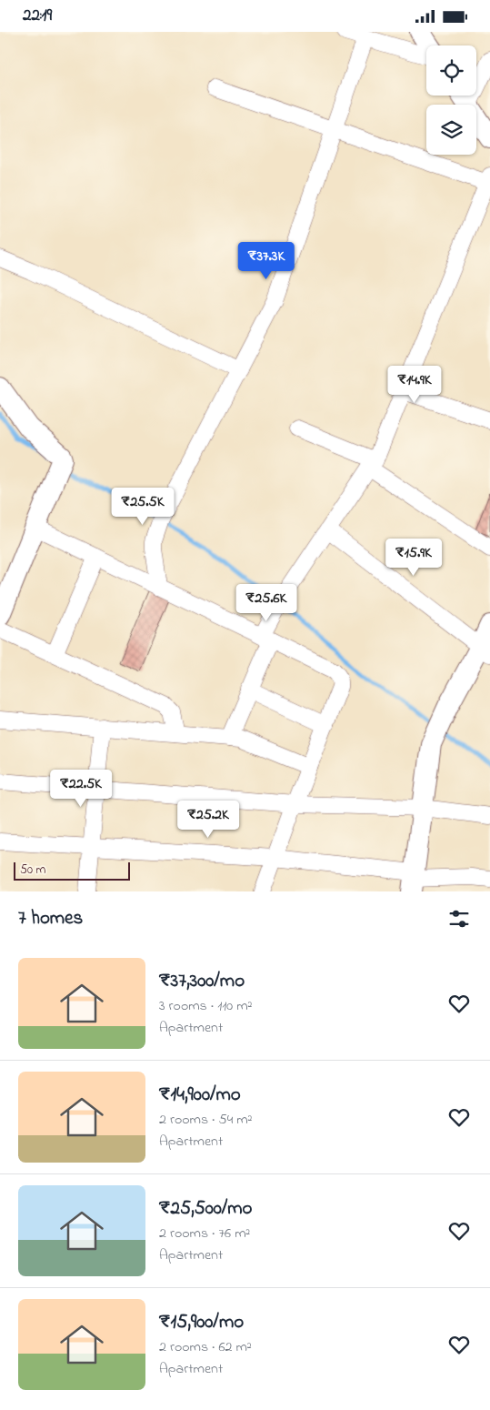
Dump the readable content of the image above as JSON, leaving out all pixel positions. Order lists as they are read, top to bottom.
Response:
{
  "scale_bar": "50 m",
  "page": {
    "status": "22:19",
    "price": [
      "₹37.3K",
      "₹14.9K",
      "₹25.5K",
      "₹15.9K",
      "₹25.6K",
      "₹22.5K",
      "₹25.2K"
    ],
    "scale": "50 m",
    "heading": "7 homes",
    "list": [
      {
        "name": "₹37,300/mo",
        "note": "3 rooms · 110 m² · Apartment"
      },
      {
        "name": "₹14,900/mo",
        "note": "2 rooms · 54 m² · Apartment"
      },
      {
        "name": "₹25,500/mo",
        "note": "2 rooms · 76 m² · Apartment"
      },
      {
        "name": "₹15,900/mo",
        "note": "2 rooms · 62 m² · Apartment"
      }
    ]
  }
}
